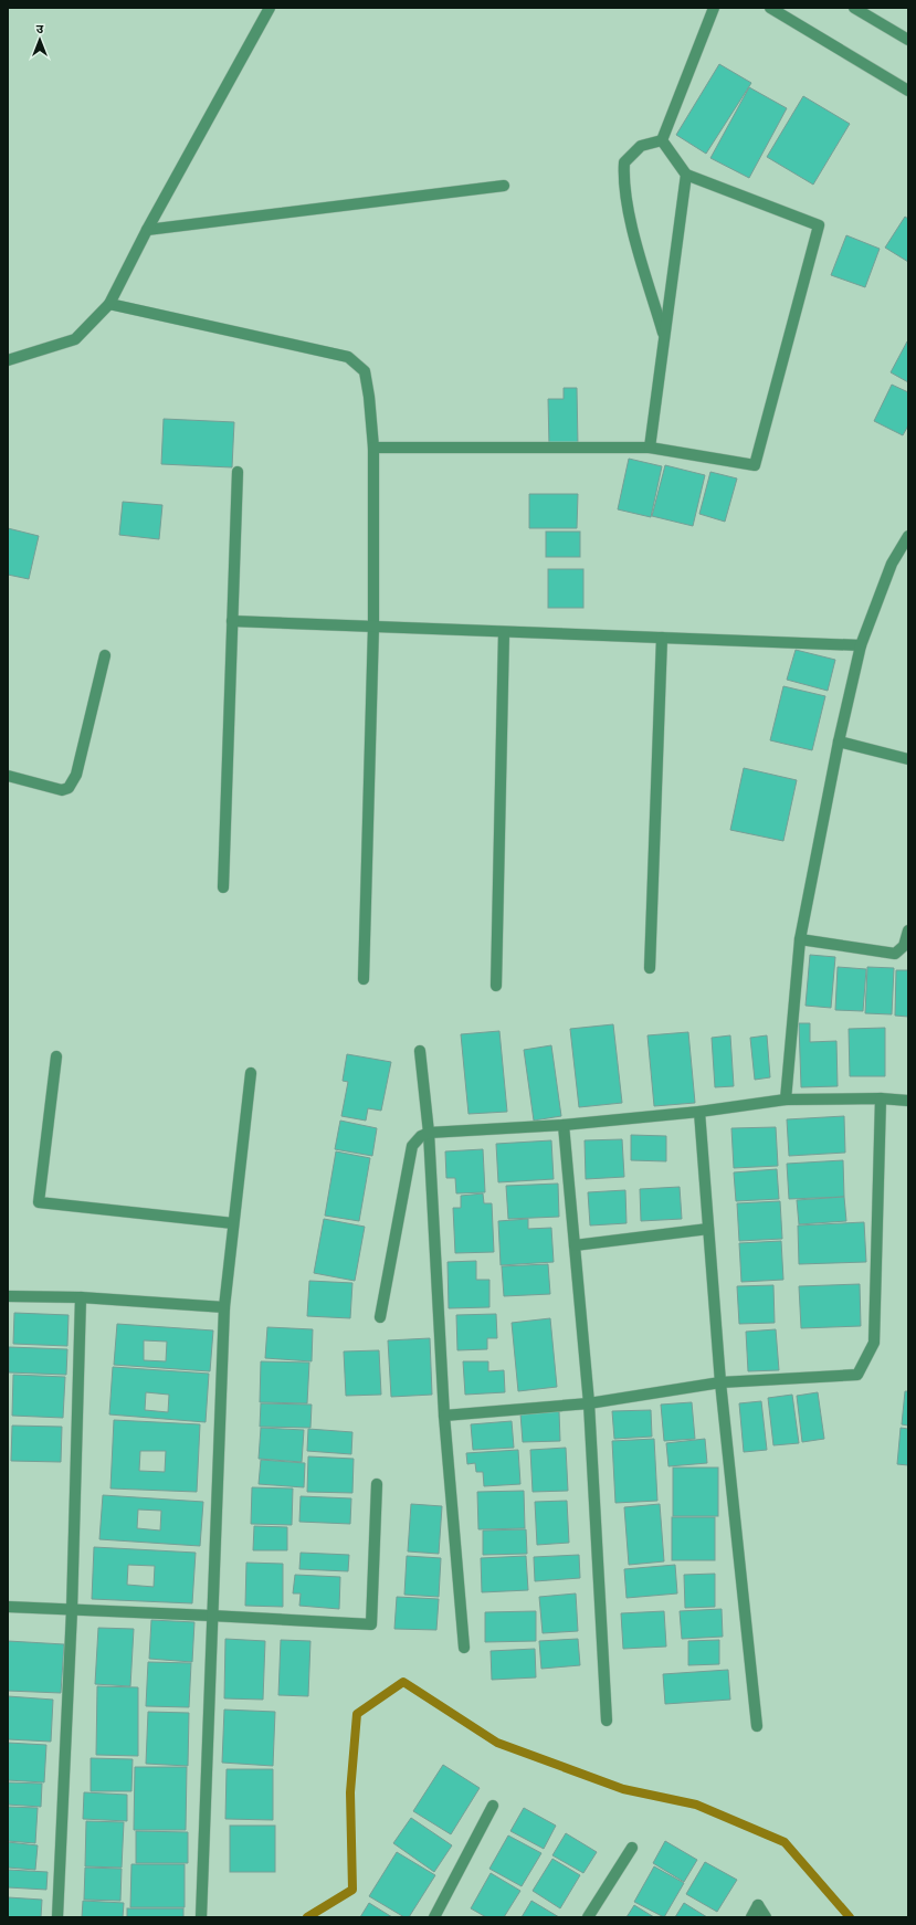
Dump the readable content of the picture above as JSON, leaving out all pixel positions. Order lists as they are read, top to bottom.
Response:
{
  "north": "top"
}
